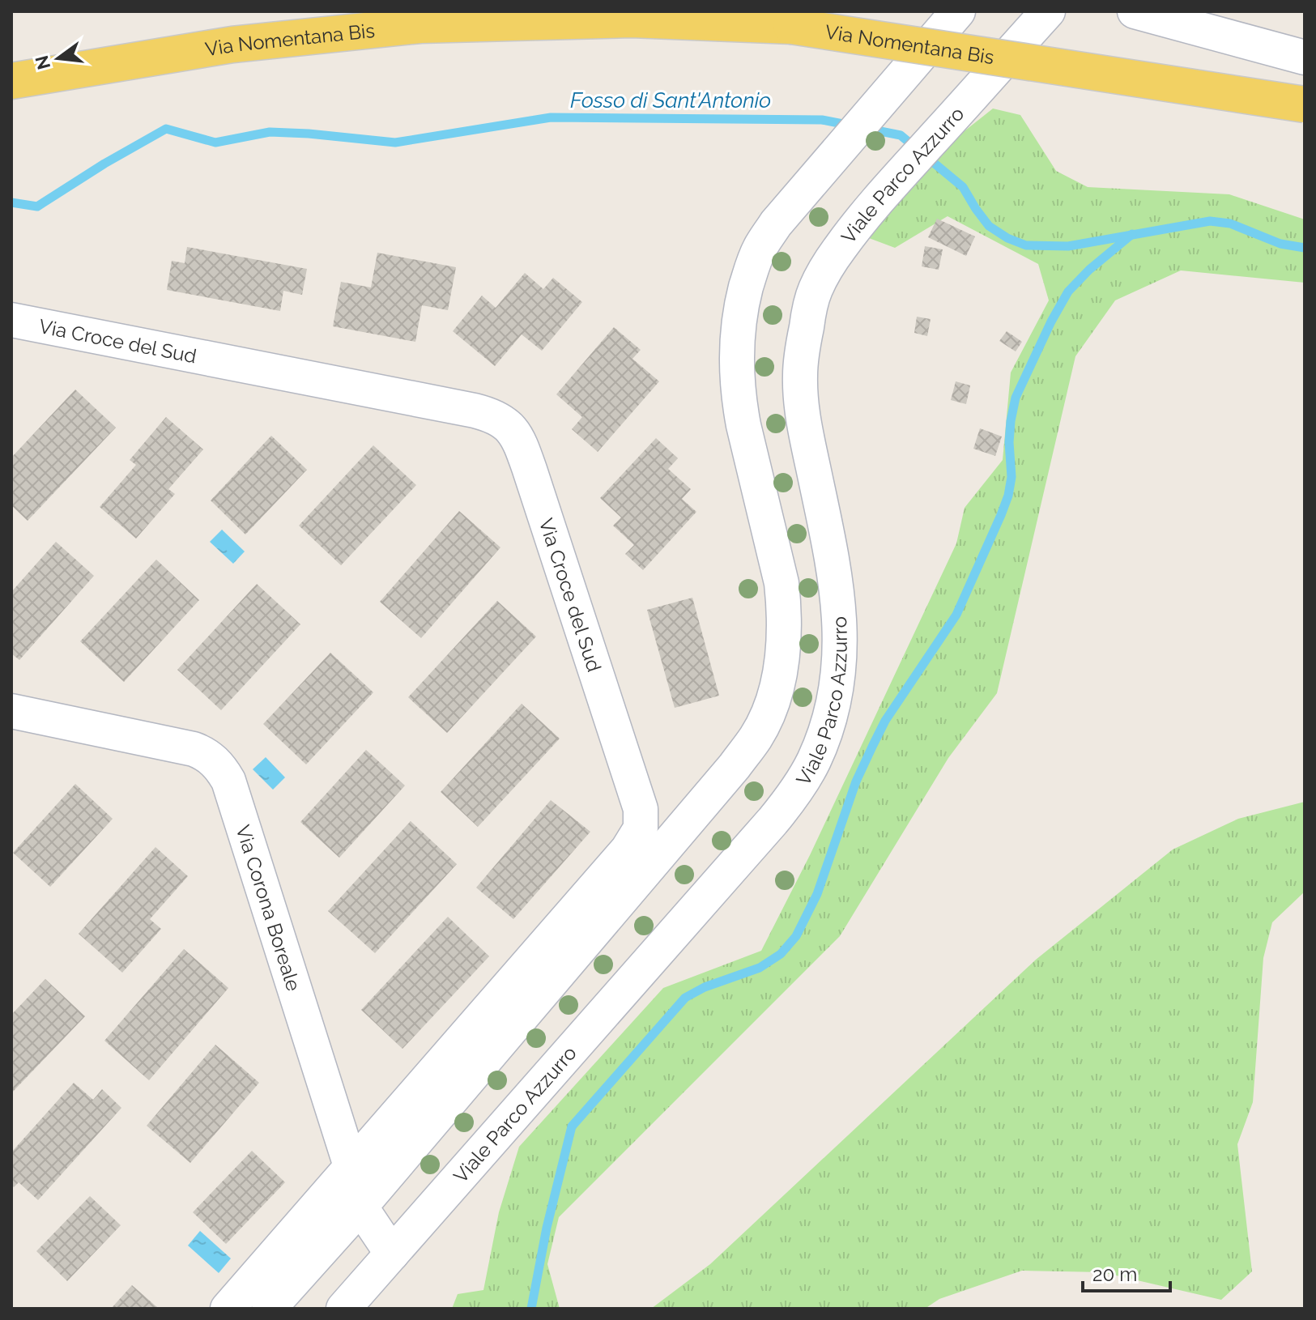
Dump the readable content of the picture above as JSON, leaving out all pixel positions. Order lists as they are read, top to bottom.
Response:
{
  "streets": {
    "main road": ["Via Nomentana Bis"],
    "street": ["Viale Parco Azzurro", "Via Croce del Sud", "Via Corona Boreale"]
  },
  "crossings": [
    ["Viale Parco Azzurro", "Via Corona Boreale"],
    ["Via Croce del Sud", "Via Corona Boreale"]
  ],
  "water": ["Fosso di Sant'Antonio"],
  "scale_bar": "20 m",
  "north": "left"
}
